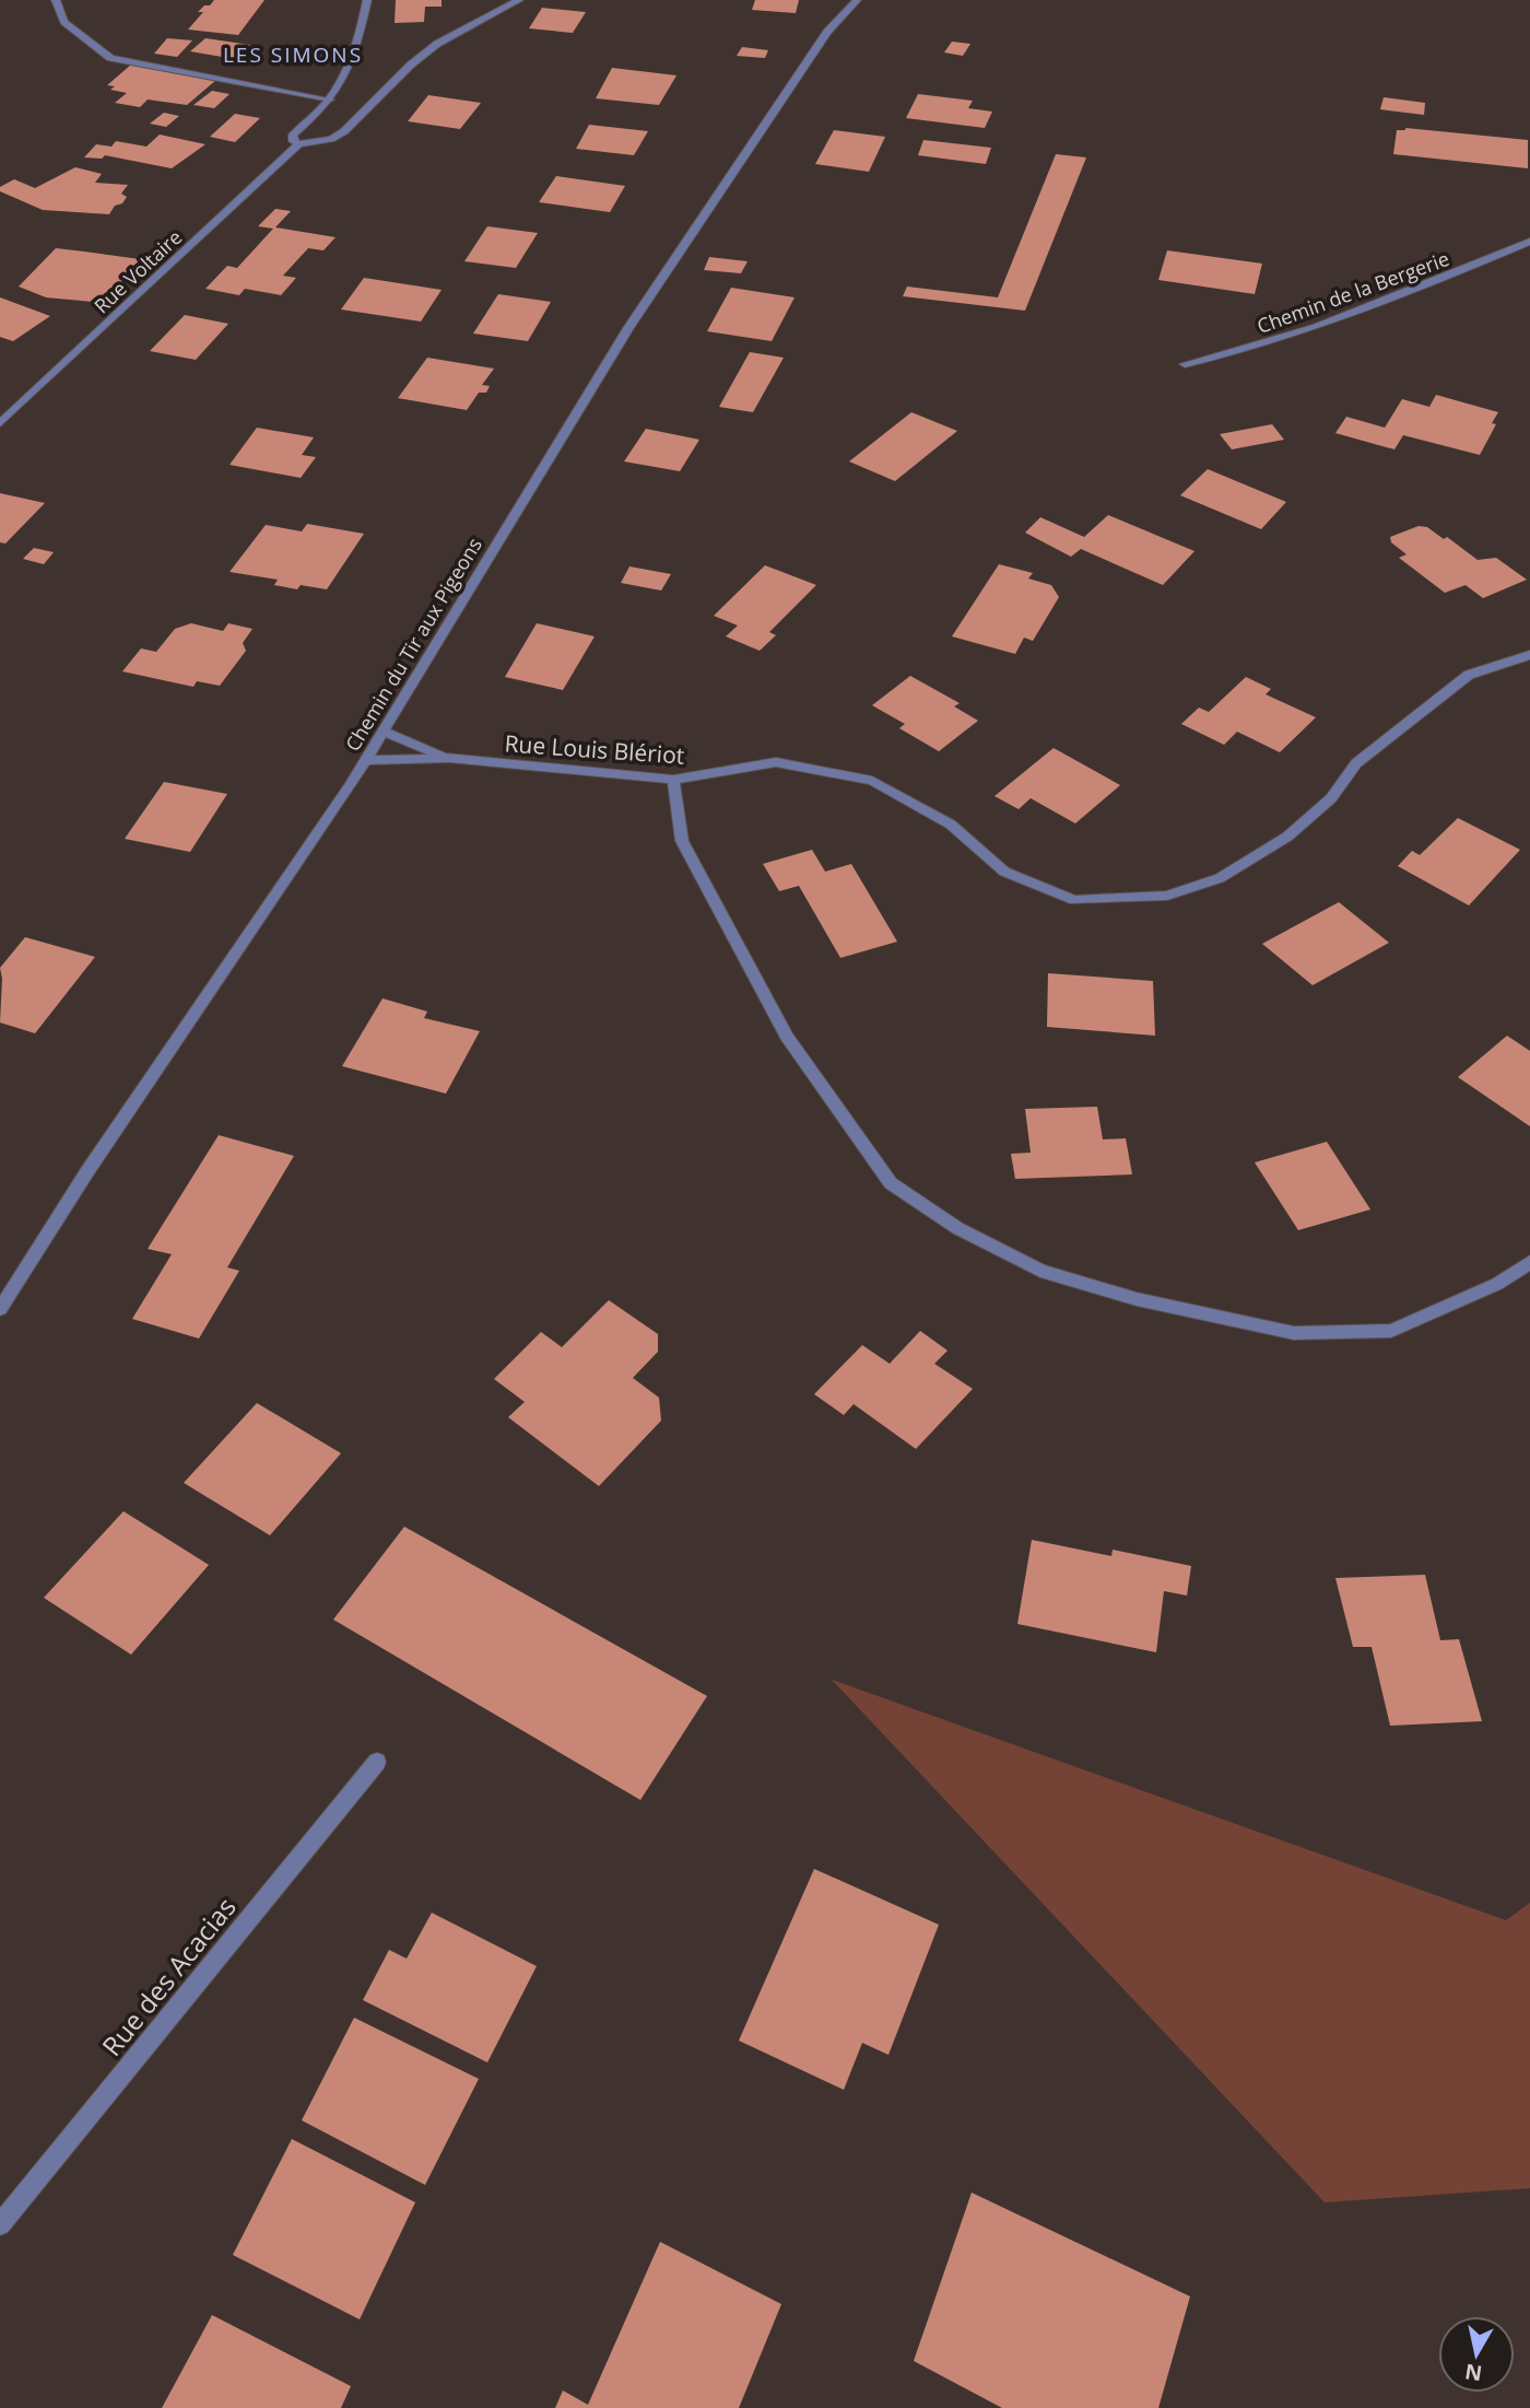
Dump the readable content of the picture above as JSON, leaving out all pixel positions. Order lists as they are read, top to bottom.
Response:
{
  "streets": {
    "street": [
      "Rue Voltaire",
      "Chemin de la Bergerie",
      "Chemin du Tir aux Pigeons",
      "Rue Louis Blériot",
      "Rue des Acacias"
    ]
  },
  "crossings": [
    ["Chemin du Tir aux Pigeons", "Rue Louis Blériot"]
  ],
  "districts": ["LES SIMONS"],
  "north": "bottom"
}
